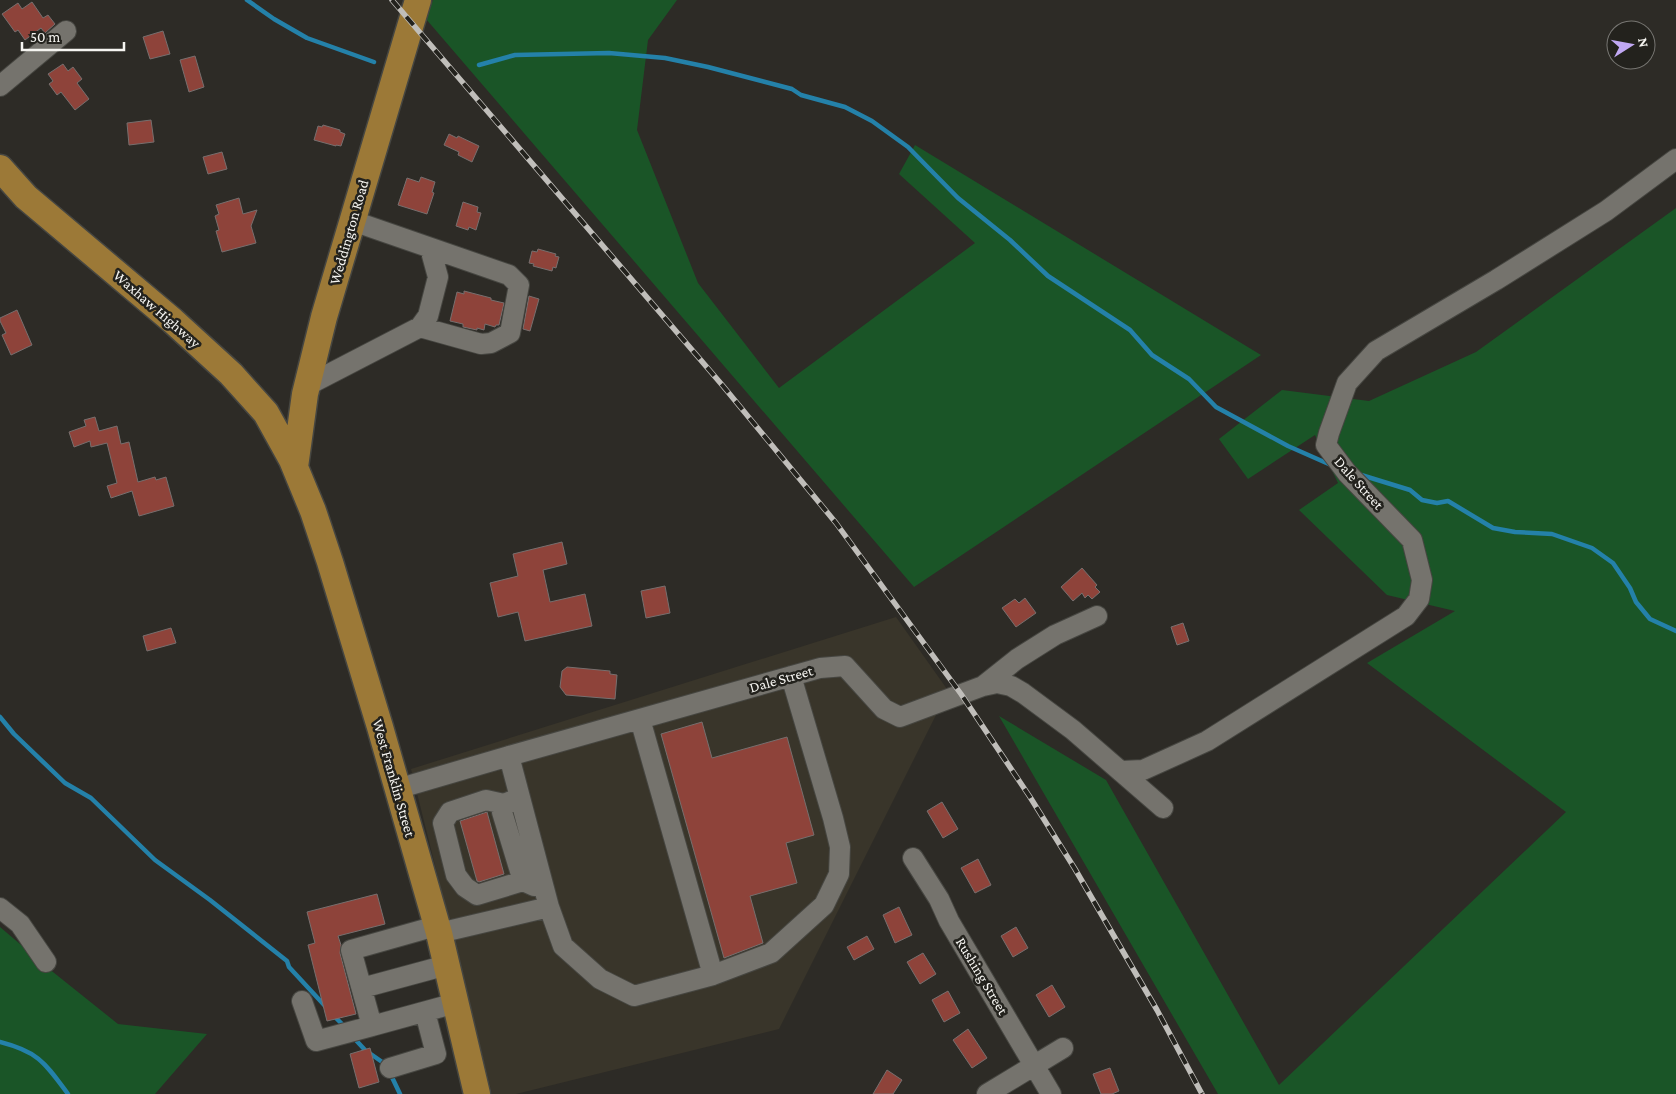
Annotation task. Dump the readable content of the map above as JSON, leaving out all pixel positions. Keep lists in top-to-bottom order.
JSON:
{
  "streets": {
    "main road": ["Weddington Road", "Waxhaw Highway", "West Franklin Street"],
    "street": ["Dale Street", "Rushing Street"]
  },
  "crossings": [
    ["Weddington Road", "Waxhaw Highway"],
    ["Weddington Road", "West Franklin Street"],
    ["Waxhaw Highway", "West Franklin Street"],
    ["Dale Street", "West Franklin Street"]
  ],
  "scale_bar": "50 m",
  "north": "right"
}
